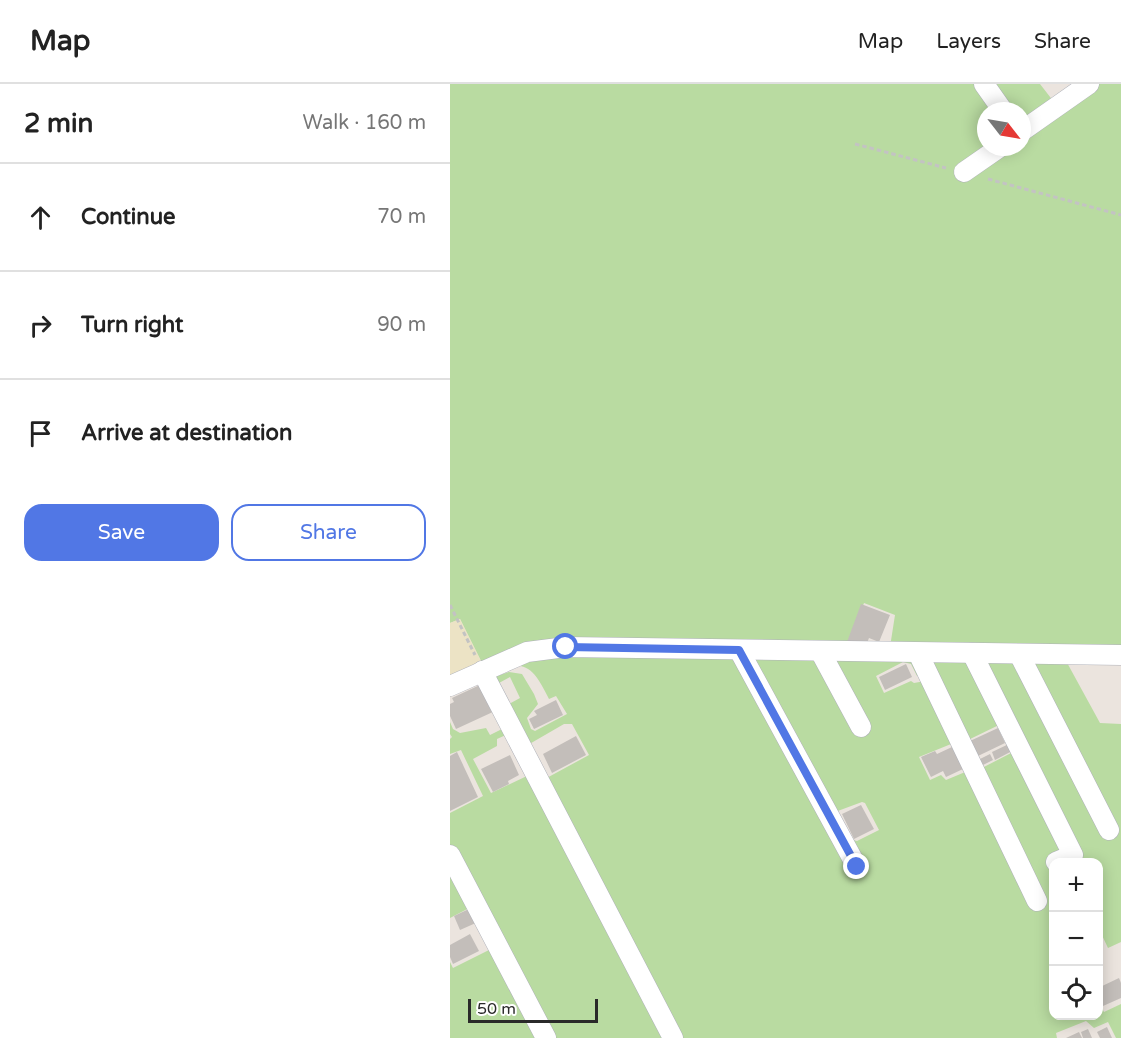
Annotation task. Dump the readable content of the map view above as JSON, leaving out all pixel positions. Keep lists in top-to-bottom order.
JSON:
{
  "scale_bar": "50 m",
  "north": "bottom right",
  "page": {
    "header": "Map",
    "nav": ["Map", "Layers", "Share"],
    "heading": ["2 min", "Walk · 160 m"],
    "list": [
      ["Continue", "70 m"],
      ["Turn right", "90 m"],
      "Arrive at destination"
    ],
    "buttons": ["Save", "Share"],
    "map_buttons": ["+", "−"],
    "scale": "50 m"
  }
}
